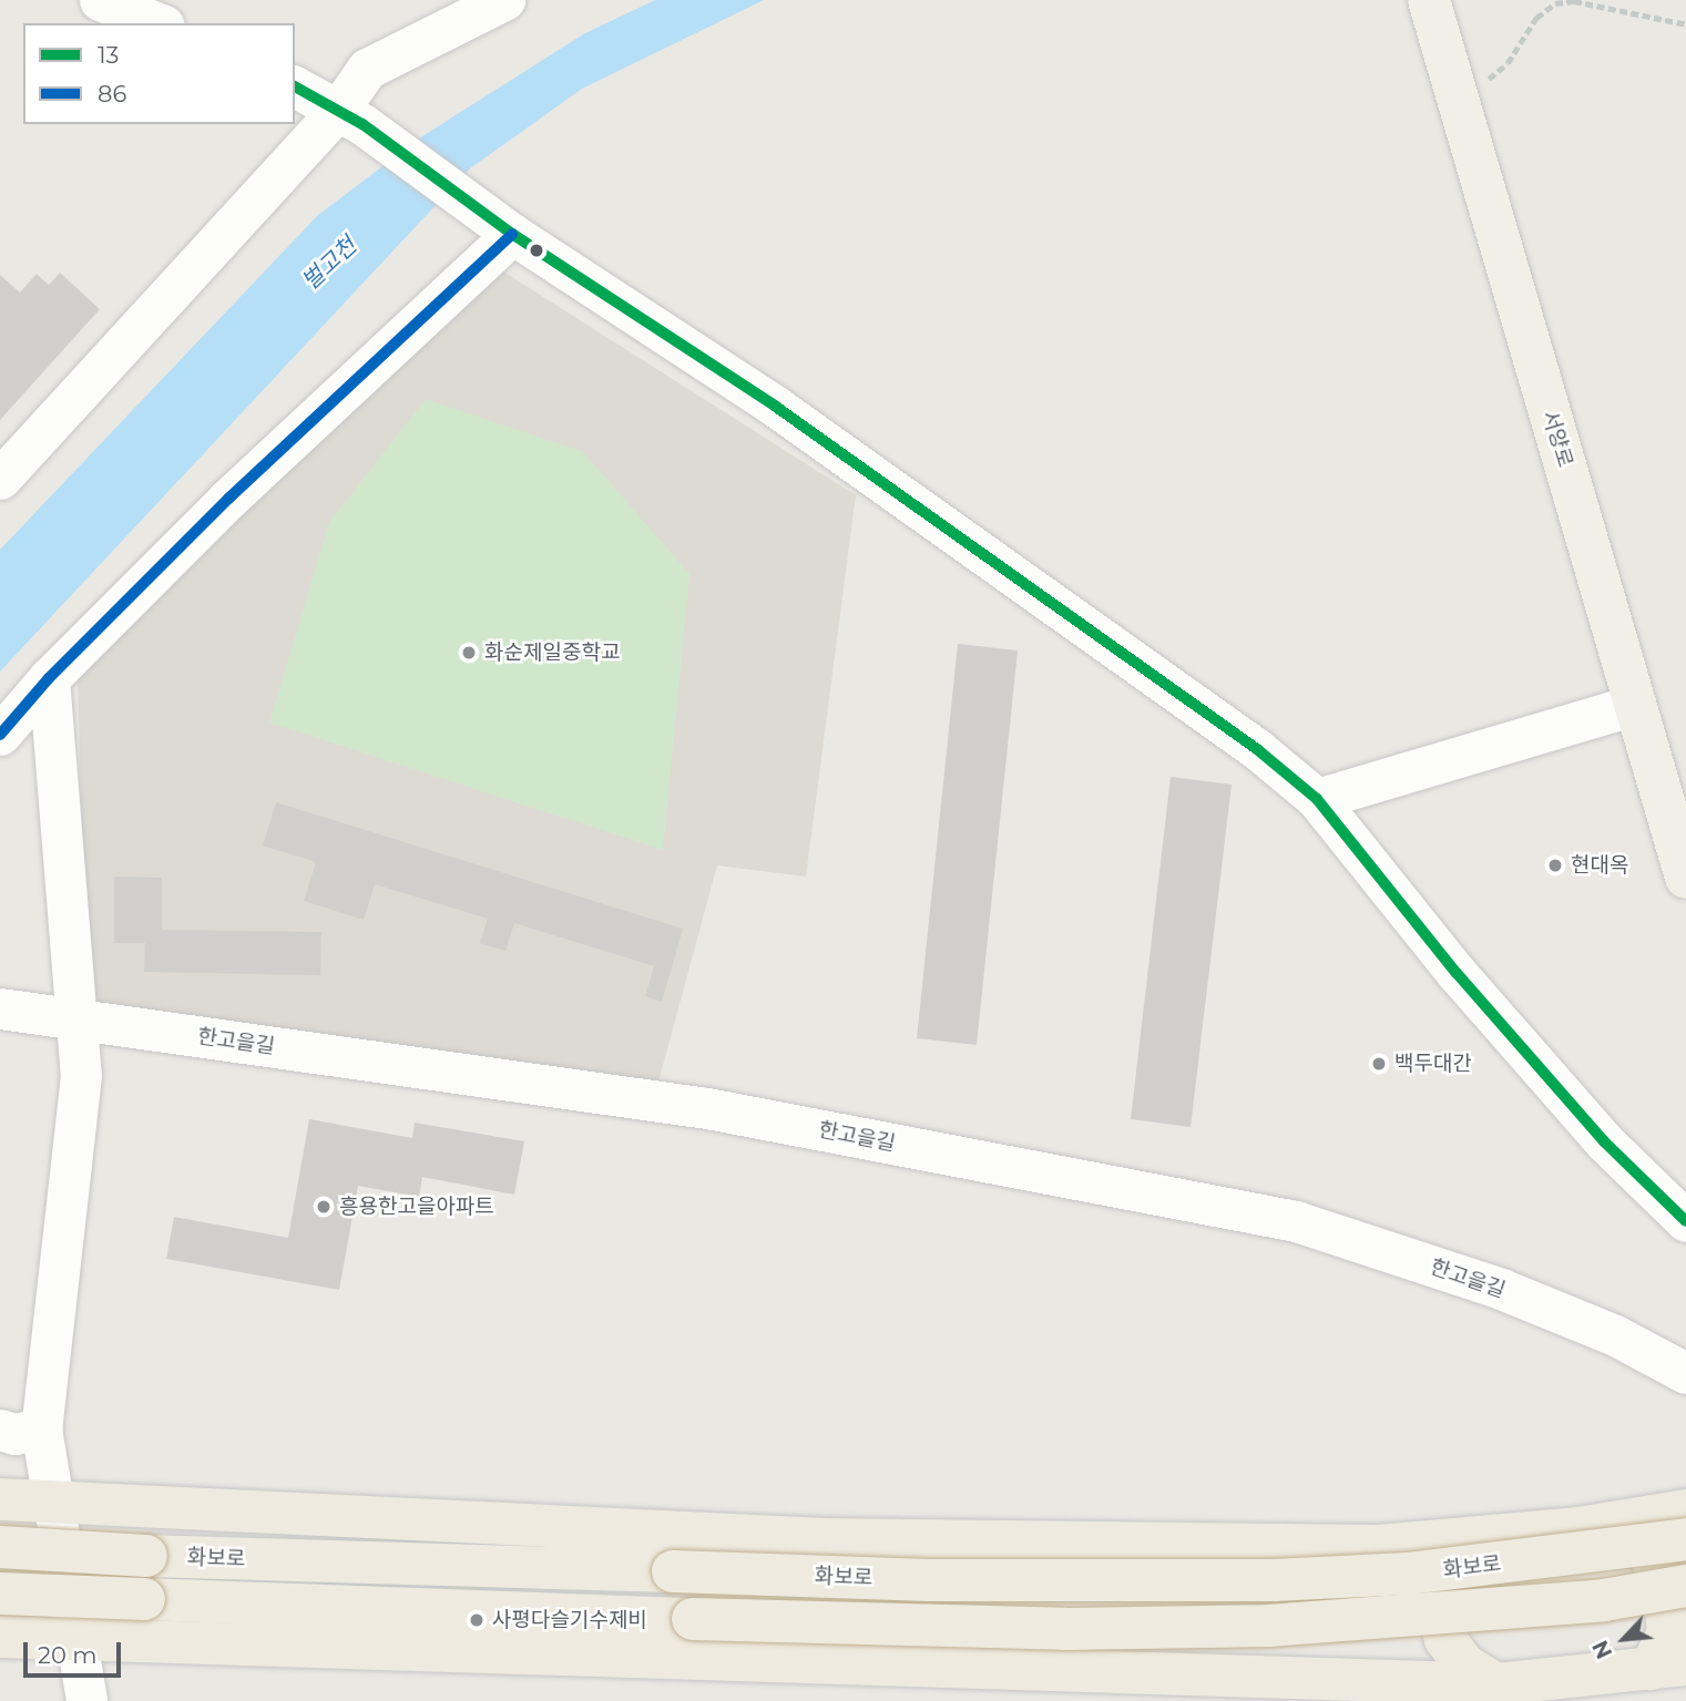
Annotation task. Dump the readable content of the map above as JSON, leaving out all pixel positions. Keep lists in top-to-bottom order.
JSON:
{
  "streets": {
    "highway": ["화보로"],
    "main road": ["서양로"],
    "street": ["한고을길"]
  },
  "water": ["벌고천"],
  "places": [
    "화순제일중학교",
    "현대옥",
    "백두대간",
    "흥용한고을아파트",
    "사평다슬기수제비"
  ],
  "lines": ["transit line 13", "transit line 86"],
  "legend": ["13", "86"],
  "scale_bar": "20 m",
  "north": "bottom left"
}
